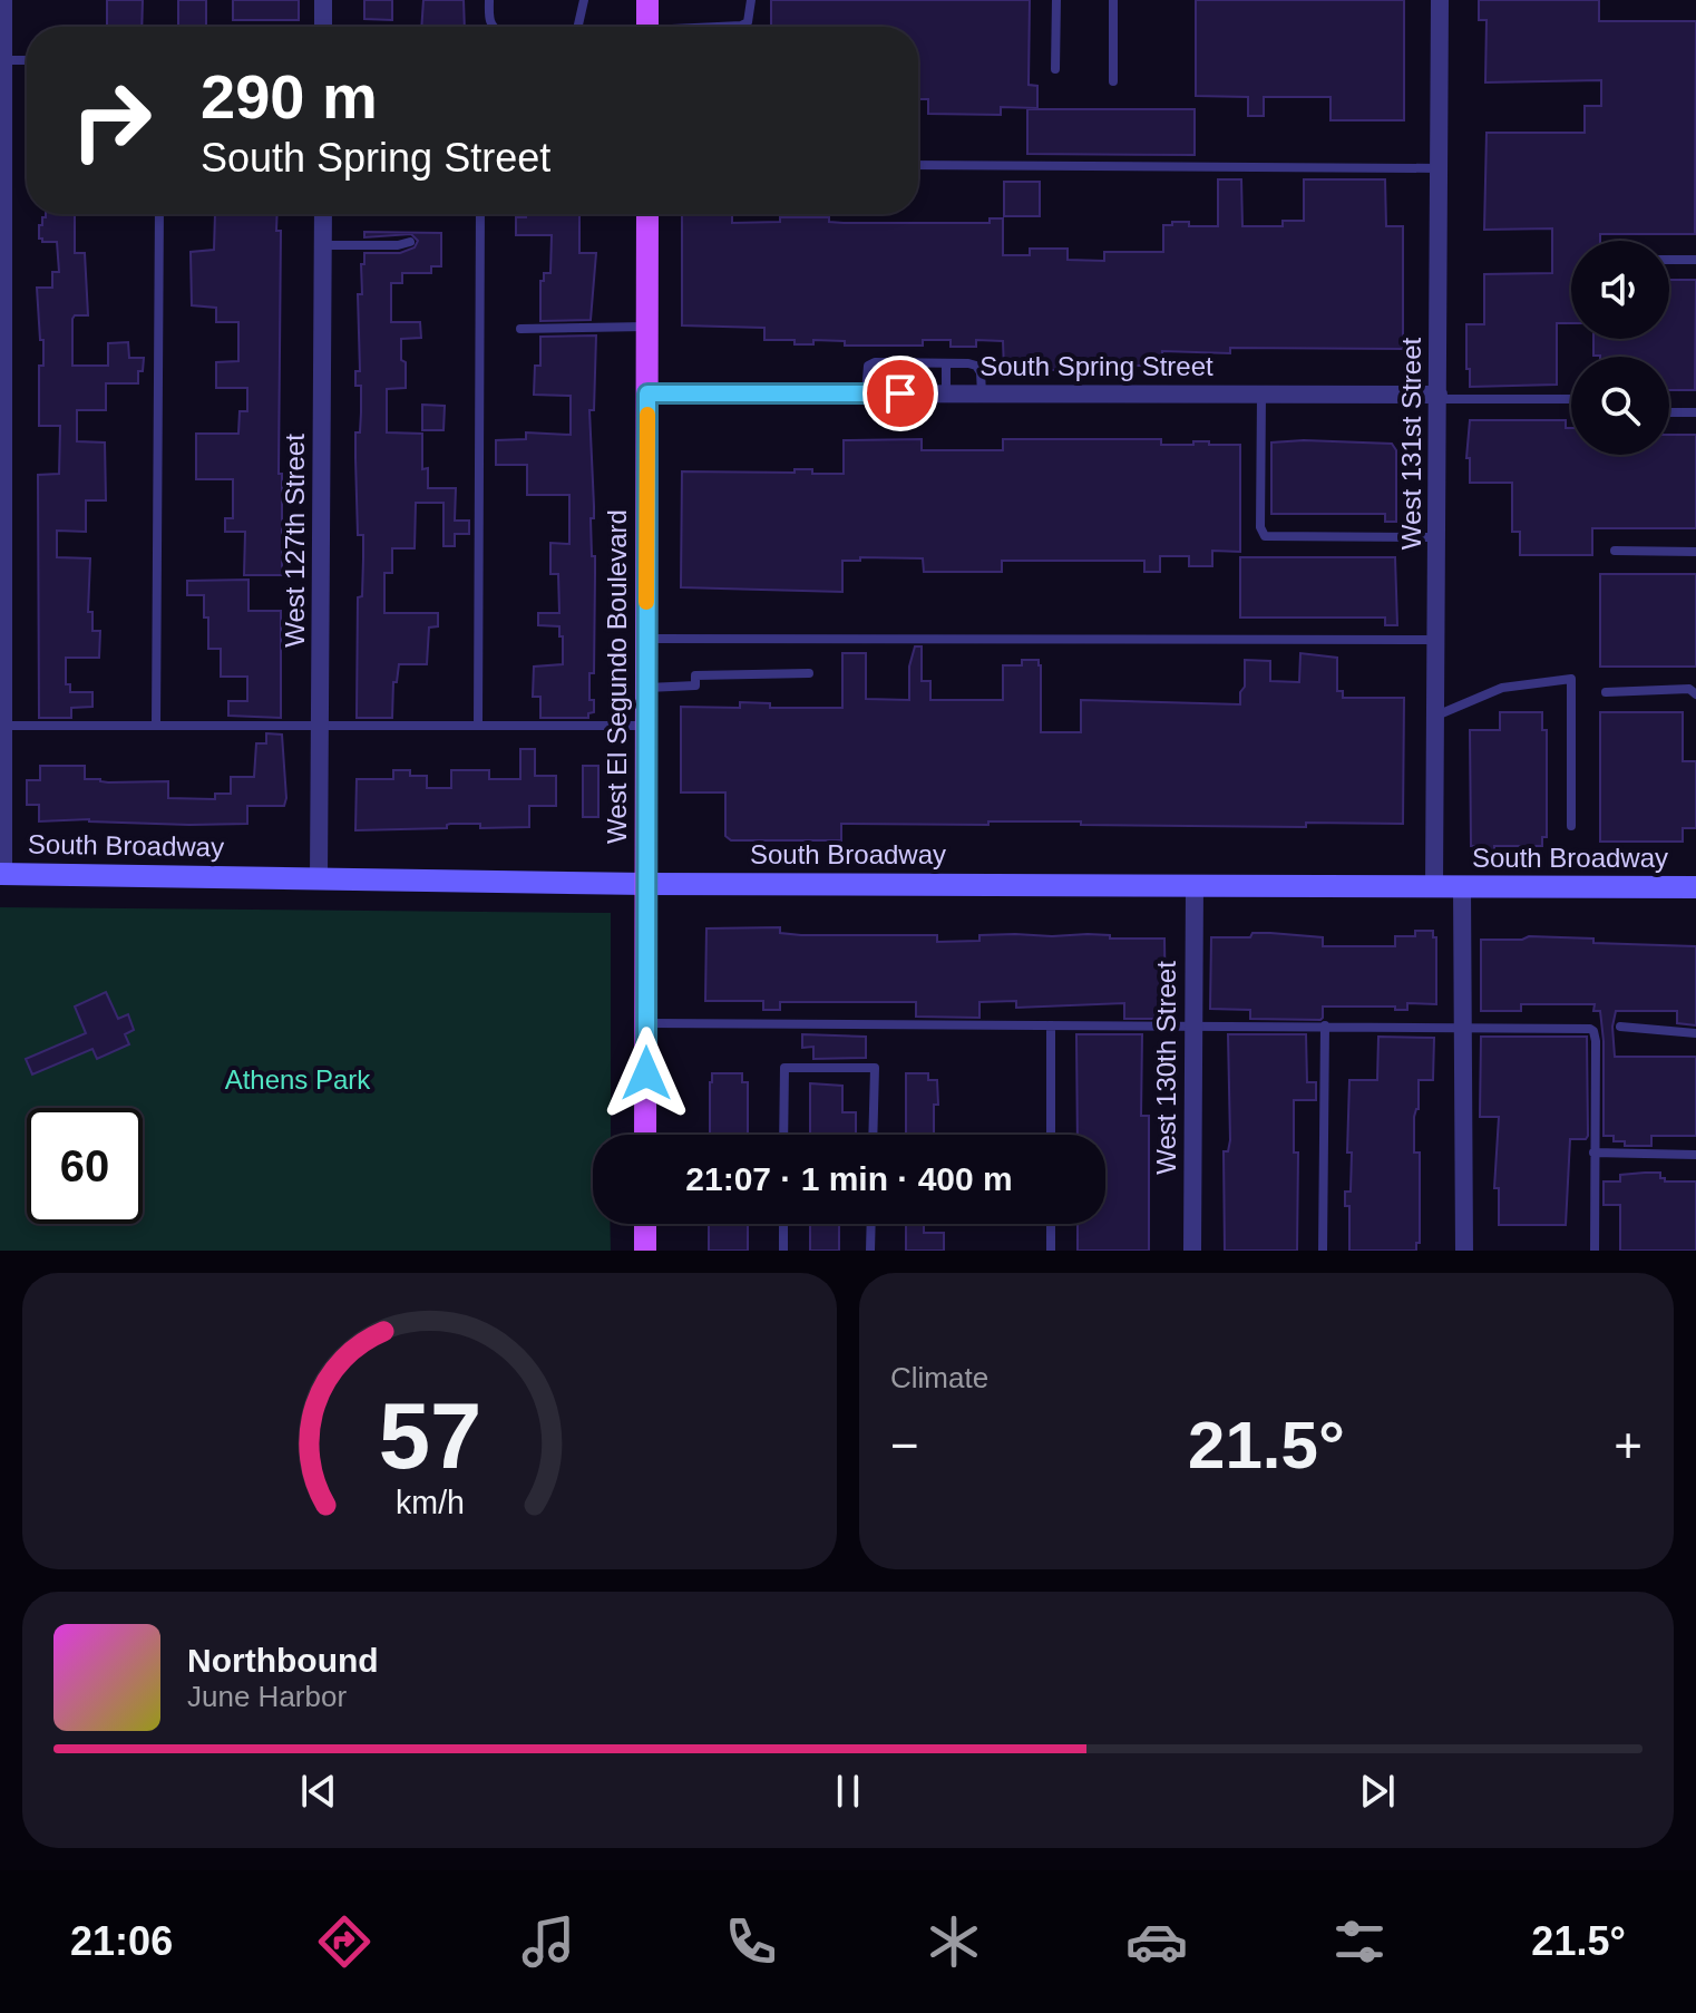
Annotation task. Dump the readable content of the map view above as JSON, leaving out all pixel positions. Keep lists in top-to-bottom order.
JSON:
{
  "streets": {
    "main road": ["West El Segundo Boulevard", "South Broadway"],
    "street": [
      "South Spring Street",
      "West 131st Street",
      "West 127th Street",
      "West 130th Street"
    ]
  },
  "crossings": [
    ["South Spring Street", "West 131st Street"],
    ["South Spring Street", "West El Segundo Boulevard"],
    ["West 131st Street", "South Broadway"],
    ["West 127th Street", "South Broadway"],
    ["West El Segundo Boulevard", "South Broadway"],
    ["South Broadway", "West 130th Street"]
  ],
  "parks": ["Athens Park"],
  "page": {
    "turn": ["290 m", "South Spring Street"],
    "limit": "60",
    "trip": "21:07 · 1 min · 400 m",
    "tile": "Climate",
    "heat": ["−", "21.5°", "+"],
    "song": ["Northbound", "June Harbor"],
    "tabs": ["21:06", "21.5°"],
    "gauge": ["57", "km/h"]
  }
}
